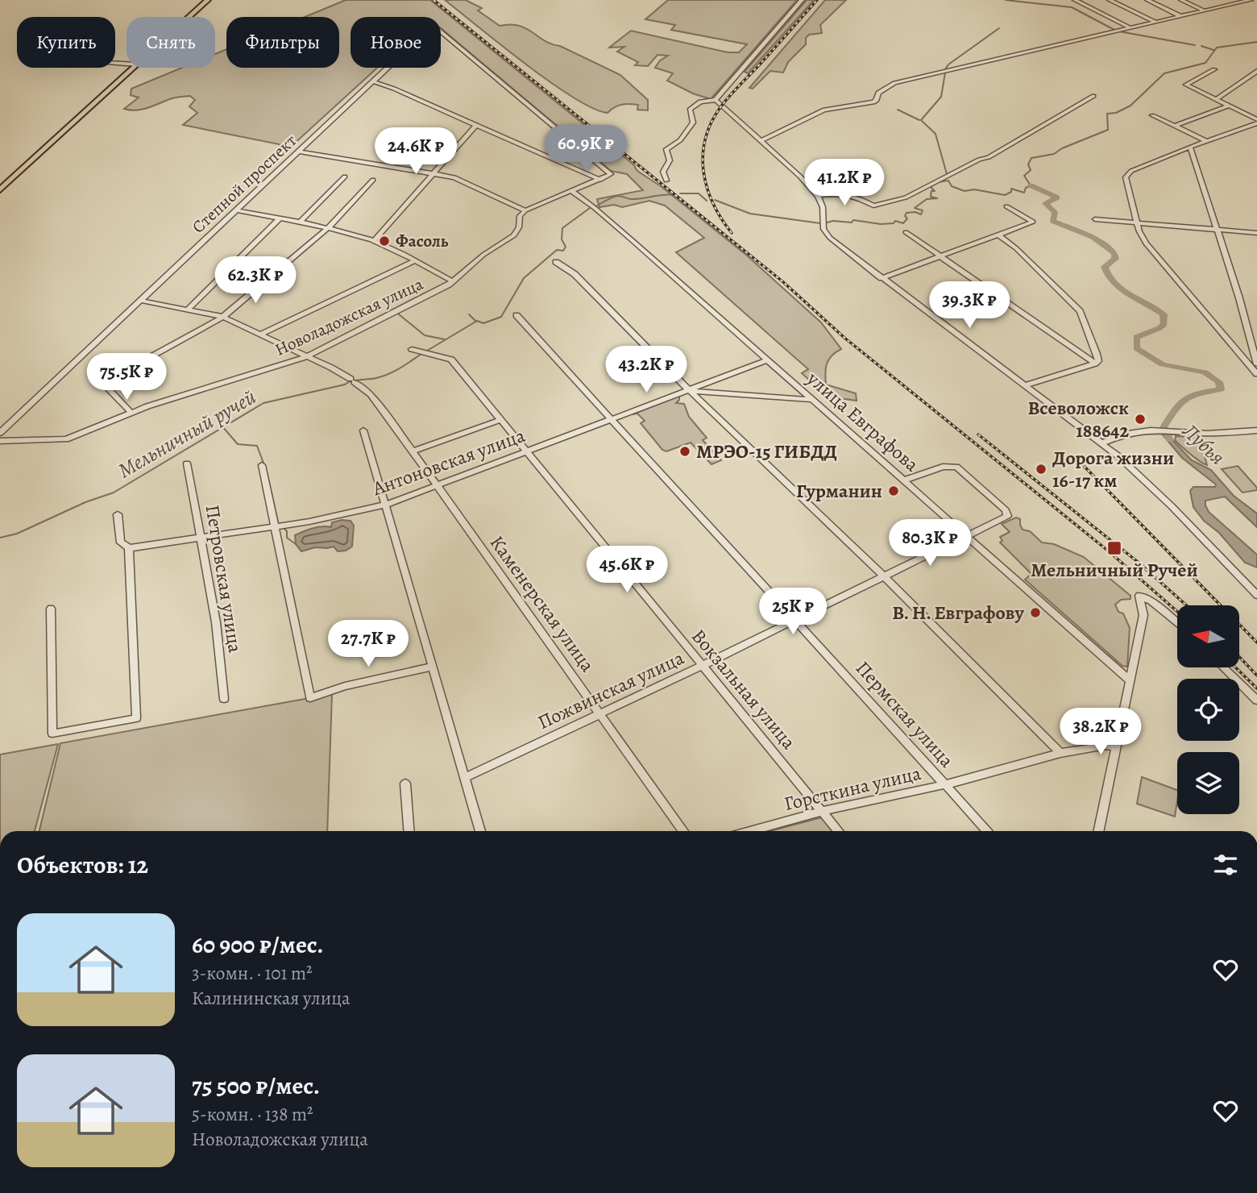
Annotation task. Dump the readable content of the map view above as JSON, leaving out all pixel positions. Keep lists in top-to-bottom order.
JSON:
{
  "streets": {
    "street": [
      "Степной проспект",
      "Новоладожская улица",
      "улица Евграфова",
      "Антоновская улица",
      "Петровская улица",
      "Каменерская улица",
      "Вокзальная улица",
      "Пожвинская улица",
      "Пермская улица",
      "Горсткина улица"
    ]
  },
  "crossings": [
    ["Степной проспект", "Каменерская улица"],
    ["Новоладожская улица", "Каменерская улица"],
    ["улица Евграфова", "Антоновская улица"],
    ["улица Евграфова", "Пожвинская улица"],
    ["Антоновская улица", "Петровская улица"],
    ["Антоновская улица", "Каменерская улица"],
    ["Антоновская улица", "Вокзальная улица"],
    ["Антоновская улица", "Пермская улица"],
    ["Каменерская улица", "Пожвинская улица"],
    ["Вокзальная улица", "Пожвинская улица"],
    ["Вокзальная улица", "Горсткина улица"],
    ["Пожвинская улица", "Пермская улица"],
    ["Пермская улица", "Горсткина улица"]
  ],
  "water": ["Мельничный ручей", "Лубья"],
  "places": {
    "other": [
      "Фасоль",
      "Всеволожск 188642",
      "МРЭО-15 ГИБДД",
      "Дорога жизни 16-17 км",
      "Гурманин",
      "В. Н. Евграфову"
    ],
    "transit": ["Мельничный Ручей"]
  },
  "north": "left",
  "page": {
    "chip": [
      "Купить",
      "Снять",
      "Фильтры",
      "Новое"
    ],
    "price": [
      "60.9K ₽",
      "24.6K ₽",
      "41.2K ₽",
      "62.3K ₽",
      "39.3K ₽",
      "43.2K ₽",
      "75.5K ₽",
      "80.3K ₽",
      "45.6K ₽",
      "25K ₽",
      "27.7K ₽",
      "38.2K ₽"
    ],
    "heading": "Объектов: 12",
    "list": [
      {
        "name": "60 900 ₽/мес.",
        "note": "3-комн. · 101 m² · Калининская улица"
      },
      {
        "name": "75 500 ₽/мес.",
        "note": "5-комн. · 138 m² · Новоладожская улица"
      }
    ]
  }
}
